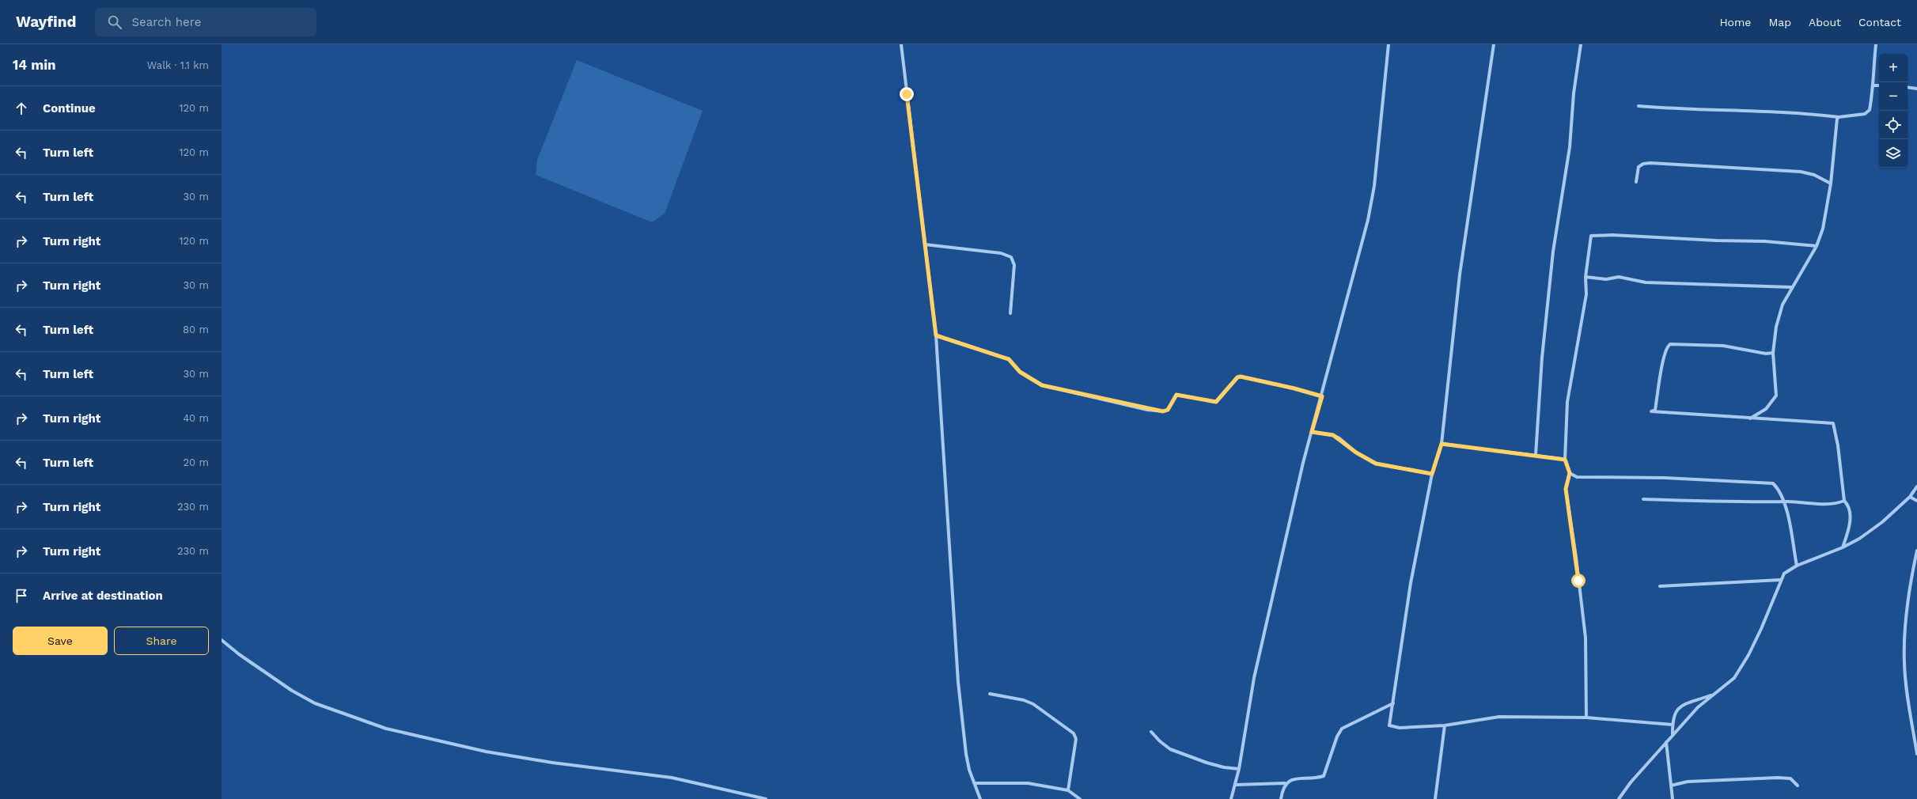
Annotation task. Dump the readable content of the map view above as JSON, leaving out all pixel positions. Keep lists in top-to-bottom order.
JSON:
{
  "page": {
    "header": "Wayfind",
    "search": "Search here",
    "nav": [
      "Home",
      "Map",
      "About",
      "Contact"
    ],
    "heading": ["14 min", "Walk · 1.1 km"],
    "map_buttons": ["+", "−"],
    "list": [
      ["Continue", "120 m"],
      ["Turn left", "120 m"],
      ["Turn left", "30 m"],
      ["Turn right", "120 m"],
      ["Turn right", "30 m"],
      ["Turn left", "80 m"],
      ["Turn left", "30 m"],
      ["Turn right", "40 m"],
      ["Turn left", "20 m"],
      ["Turn right", "230 m"],
      ["Turn right", "230 m"],
      "Arrive at destination"
    ],
    "buttons": ["Save", "Share"]
  }
}
